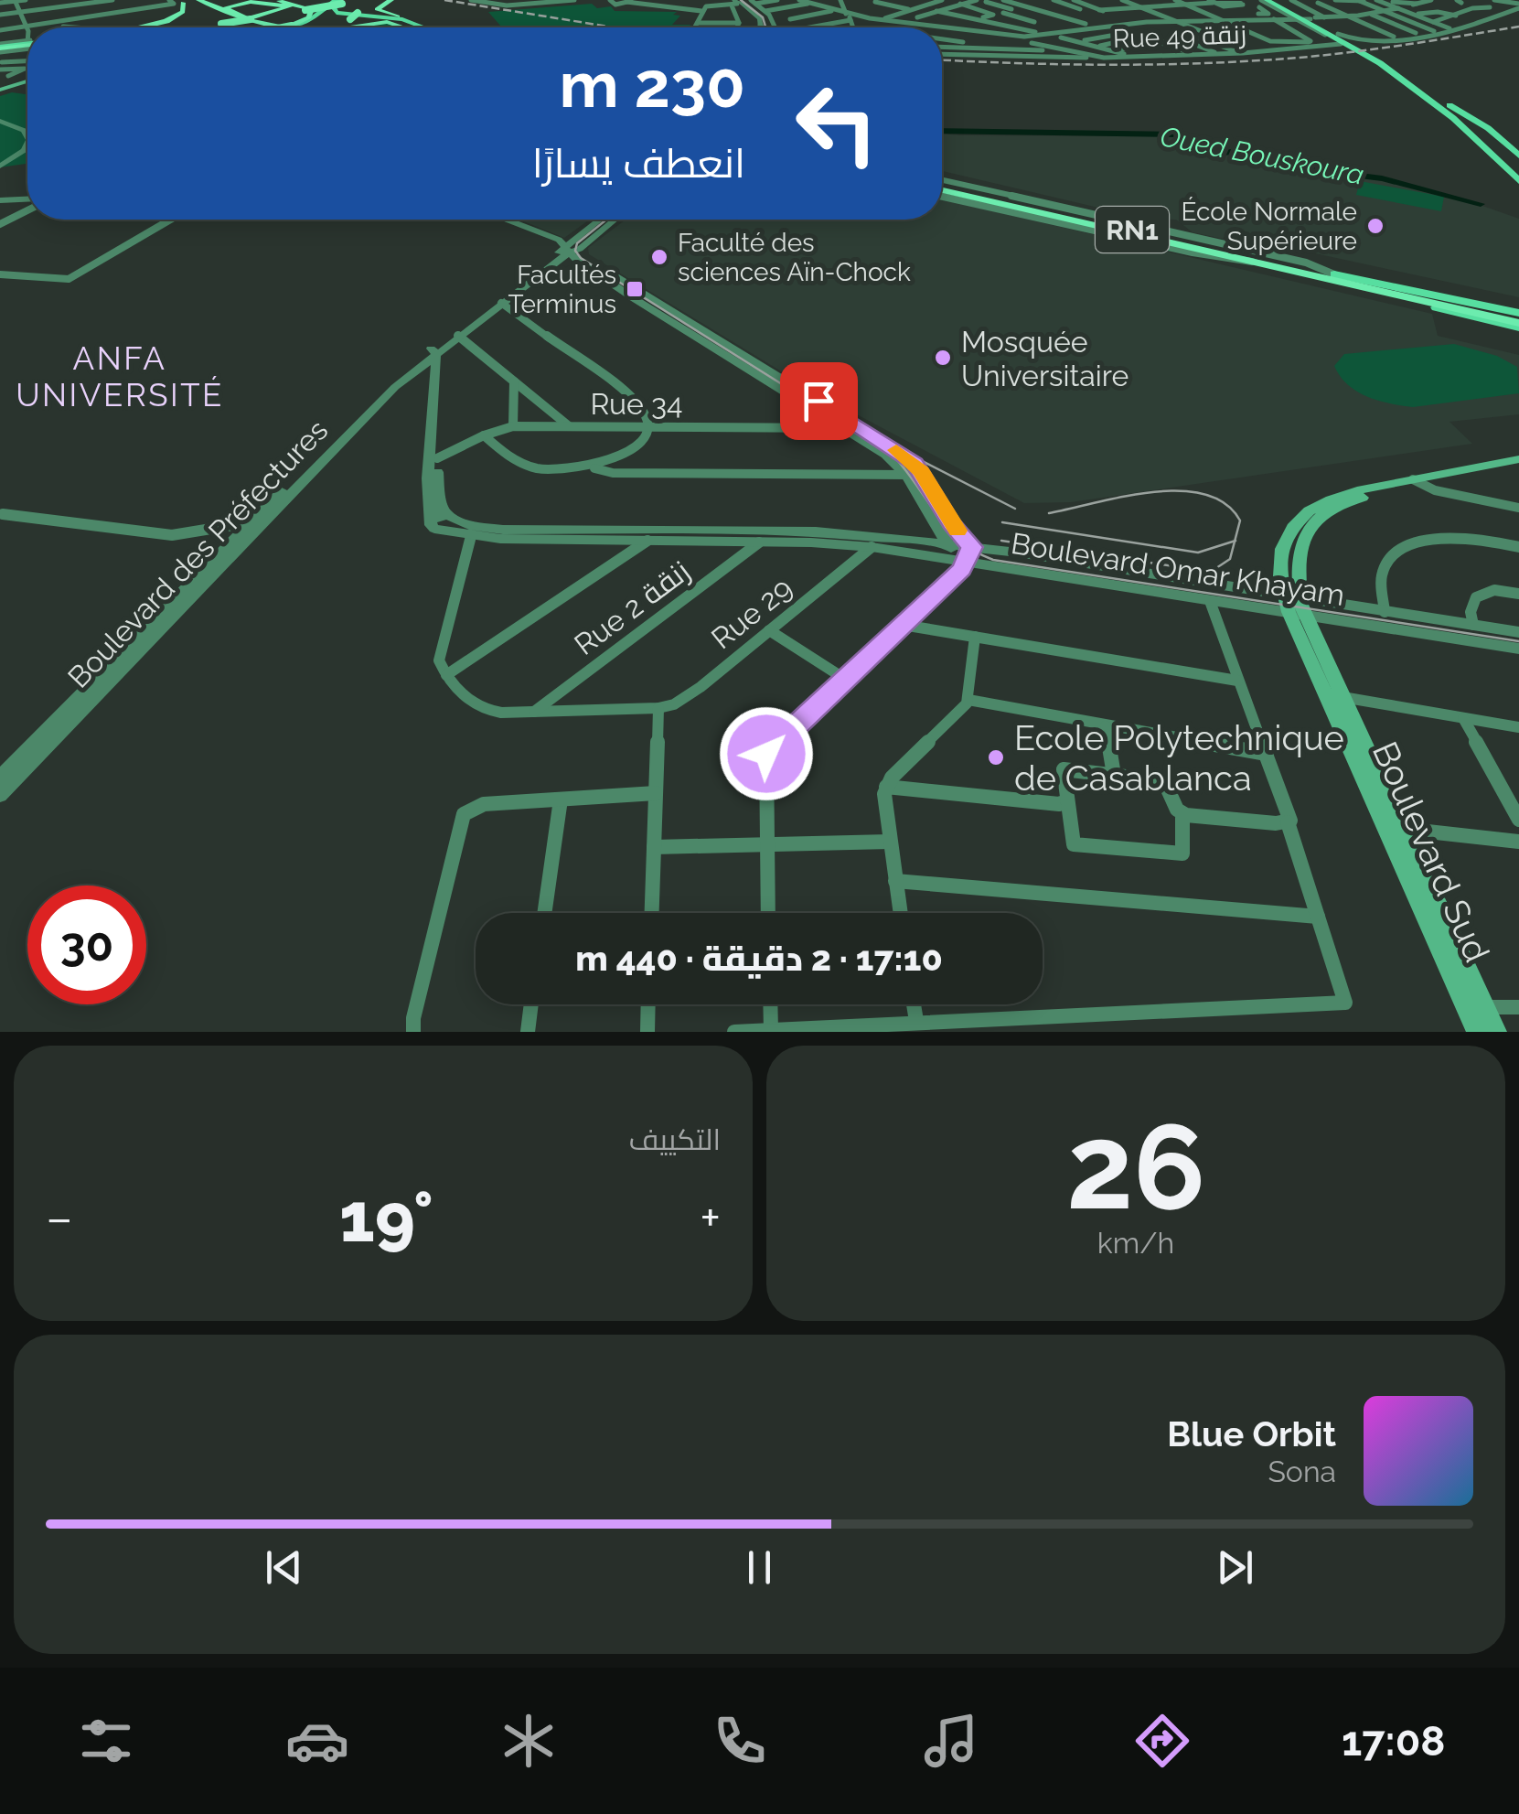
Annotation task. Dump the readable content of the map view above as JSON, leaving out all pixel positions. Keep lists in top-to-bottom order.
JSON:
{
  "streets": {
    "highway": ["RN1"],
    "main road": ["Boulevard Sud"],
    "street": [
      "Rue 49 زنقة",
      "Rue 34",
      "Boulevard des Préfectures",
      "Boulevard Omar Khayam",
      "Rue 2 زنقة",
      "Rue 29"
    ]
  },
  "crossings": [
    ["Boulevard Omar Khayam", "Rue 2 زنقة"],
    ["Boulevard Omar Khayam", "Rue 29"],
    ["Boulevard Omar Khayam", "Boulevard Sud"]
  ],
  "districts": ["ANFA UNIVERSITÉ"],
  "water": ["Oued Bouskoura"],
  "places": {
    "other": [
      "École Normale Supérieure",
      "Faculté des sciences Aïn-Chock",
      "Mosquée Universitaire",
      "Ecole Polytechnique de Casablanca"
    ],
    "transit": ["Facultés Terminus"]
  },
  "page": {
    "turn": ["230 m", "انعطف يسارًا"],
    "limit": "30",
    "trip": "17:10 · 2 دقيقة · 440 m",
    "tile": [
      ["26", "km/h"],
      "التكييف"
    ],
    "heat": ["−", "19°", "+"],
    "song": ["Blue Orbit", "Sona"],
    "tabs": "17:08"
  }
}
